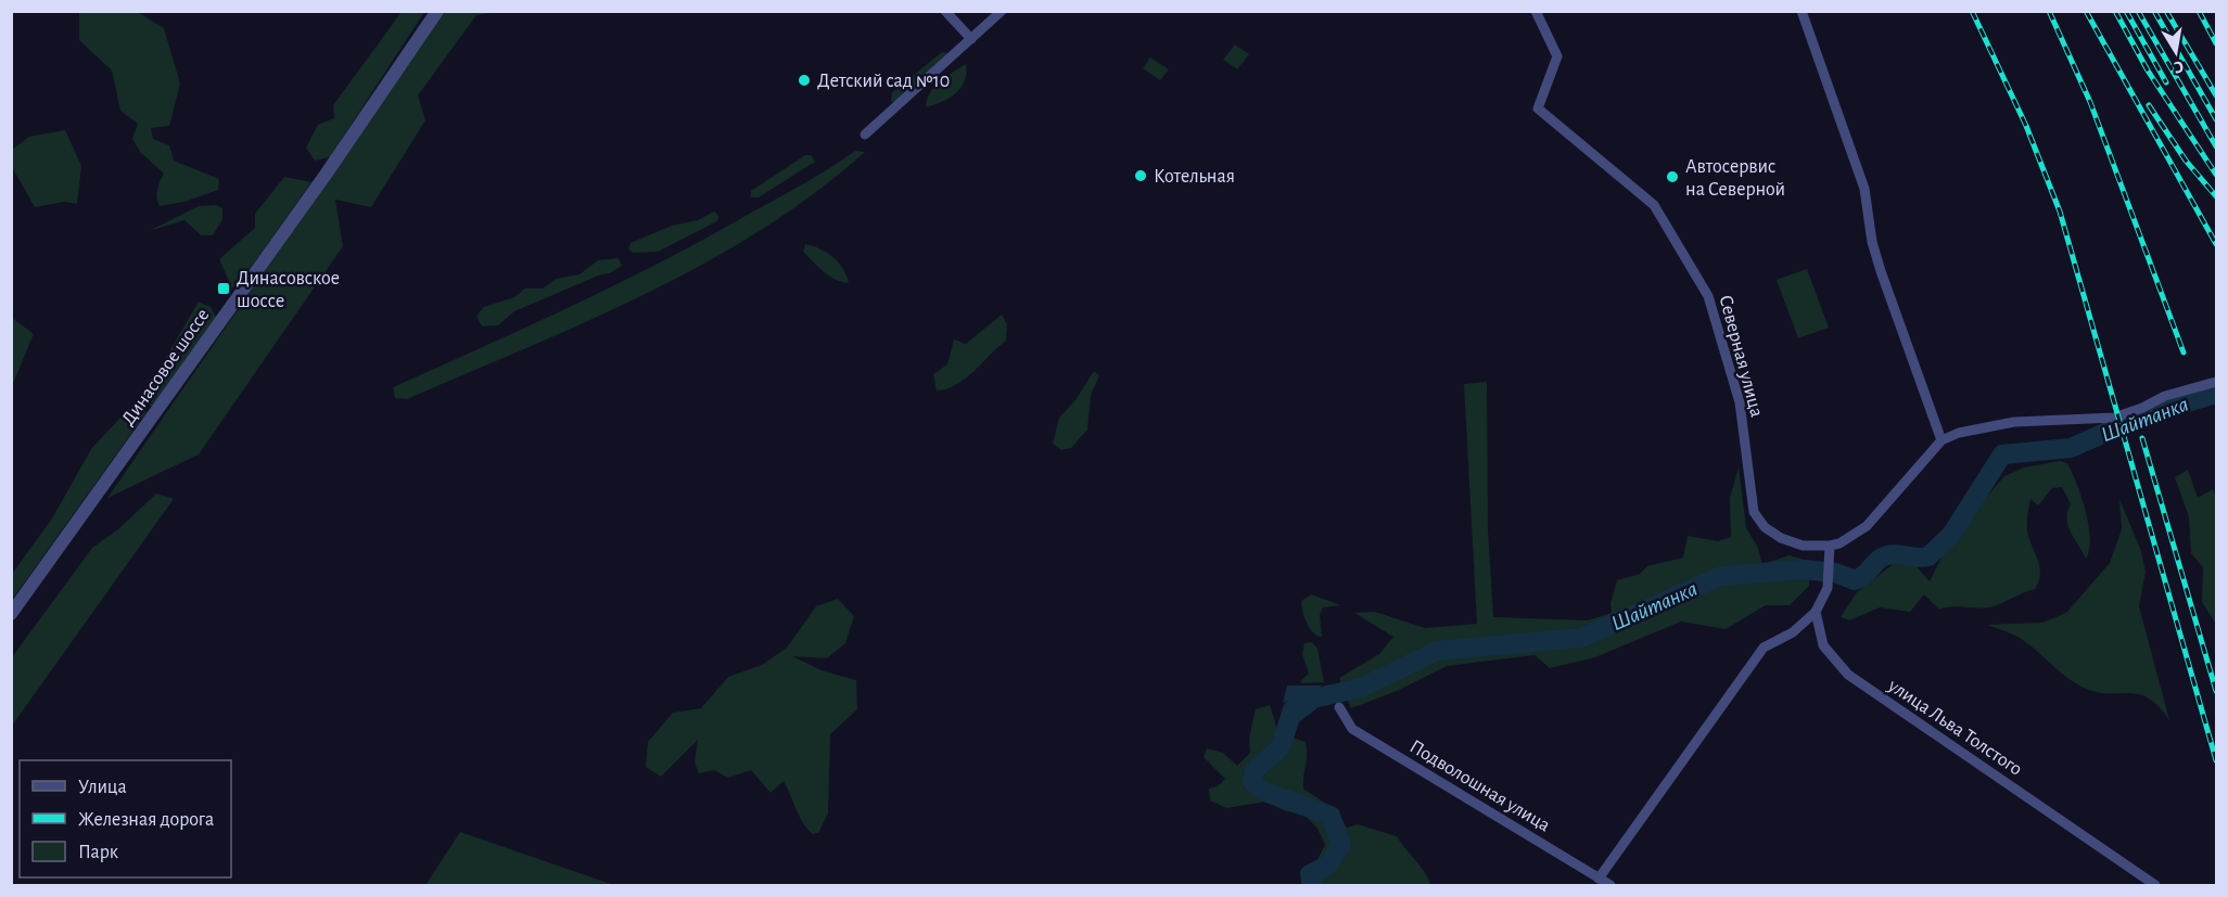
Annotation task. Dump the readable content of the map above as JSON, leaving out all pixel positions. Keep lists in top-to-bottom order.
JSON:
{
  "streets": {
    "street": [
      "Северная улица",
      "Динасовое шоссе",
      "улица Льва Толстого",
      "Подволошная улица"
    ]
  },
  "water": ["Шайтанка"],
  "places": {
    "other": ["Детский сад №10", "Котельная", "Автосервис на Северной"],
    "transit": ["Динасовское шоссе"]
  },
  "legend": ["Улица", "Железная дорога", "Парк"],
  "north": "bottom"
}
